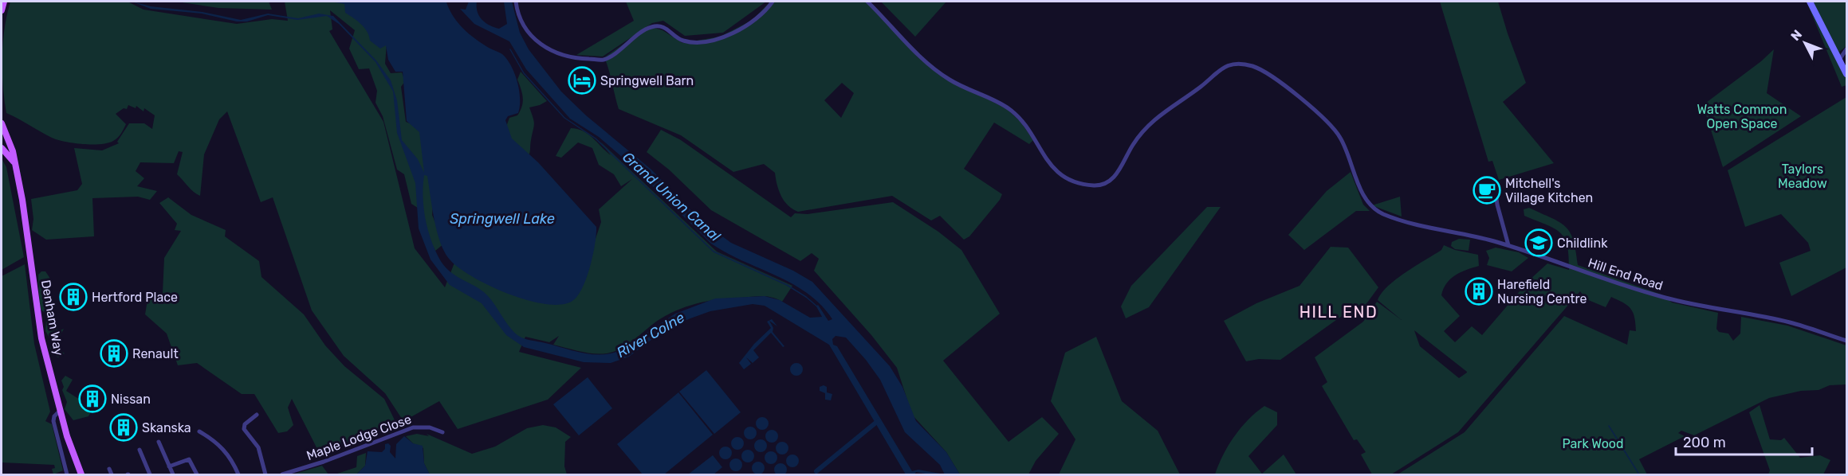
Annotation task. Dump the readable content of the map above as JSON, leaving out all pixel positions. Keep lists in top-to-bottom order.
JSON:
{
  "streets": {
    "main road": ["Denham Way"],
    "street": ["Hill End Road", "Maple Lodge Close"]
  },
  "districts": ["HILL END"],
  "water": ["Grand Union Canal", "Springwell Lake", "River Colne"],
  "parks": ["Watts Common Open Space", "Taylors Meadow", "Park Wood"],
  "places": {
    "hotel": ["Springwell Barn"],
    "cafe": ["Mitchell's Village Kitchen"],
    "school or university": ["Childlink"],
    "building": [
      "Harefield Nursing Centre",
      "Hertford Place",
      "Renault",
      "Nissan",
      "Skanska"
    ]
  },
  "scale_bar": "200 m",
  "north": "top left"
}
